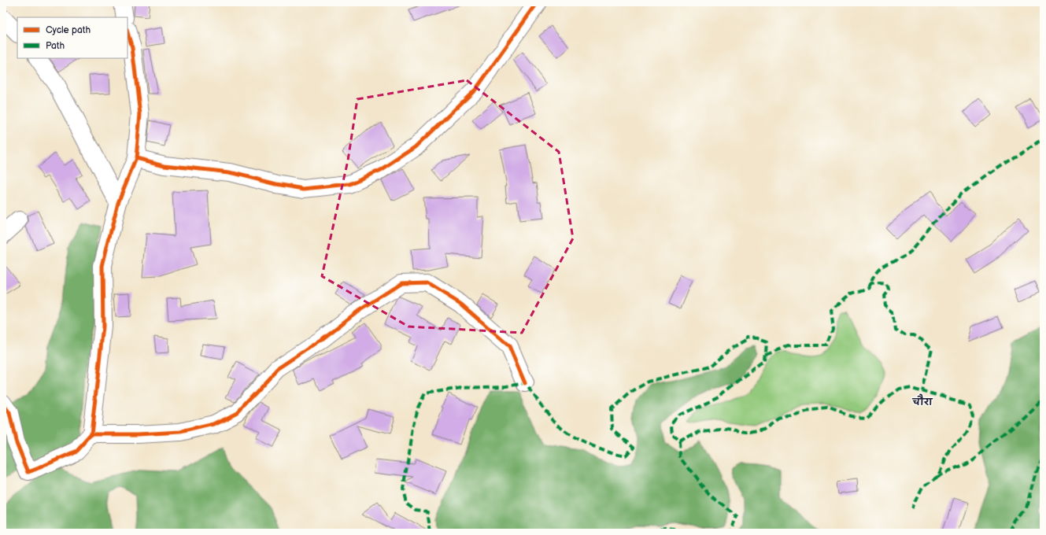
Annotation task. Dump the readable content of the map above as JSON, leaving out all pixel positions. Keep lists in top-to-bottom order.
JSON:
{
  "districts": ["चौरा"],
  "legend": ["Cycle path", "Path"]
}
